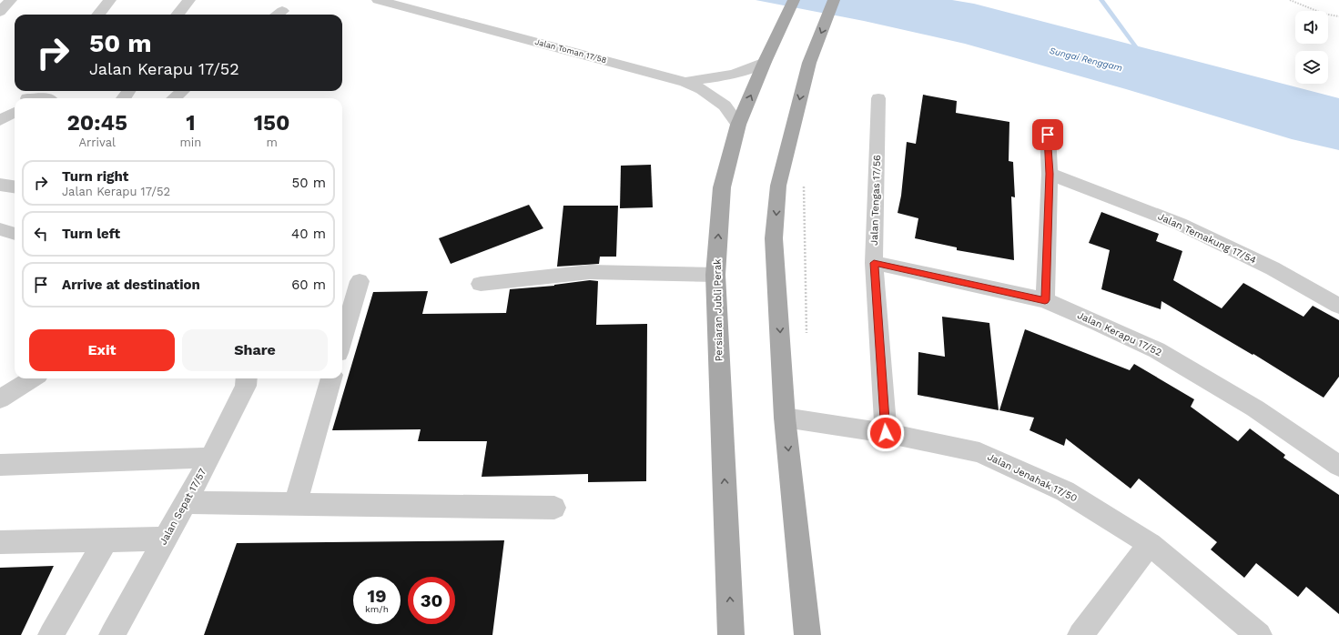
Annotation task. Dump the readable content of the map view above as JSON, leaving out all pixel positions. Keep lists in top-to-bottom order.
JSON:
{
  "streets": {
    "main road": ["Persiaran Jubli Perak"],
    "street": [
      "Jalan Toman 17/58",
      "Jalan Tengas 17/56",
      "Jalan Temakung 17/54",
      "Jalan Kerapu 17/52",
      "Jalan Jenahak 17/50",
      "Jalan Sepat 17/57"
    ]
  },
  "crossings": [
    ["Jalan Toman 17/58", "Persiaran Jubli Perak"],
    ["Jalan Tengas 17/56", "Jalan Kerapu 17/52"],
    ["Jalan Tengas 17/56", "Jalan Jenahak 17/50"]
  ],
  "water": ["Sungai Renggam"],
  "page": {
    "turn": ["50 m", "Jalan Kerapu 17/52"],
    "eta": [
      "20:45",
      "Arrival",
      "1",
      "min",
      "150",
      "m"
    ],
    "list": [
      {
        "name": "Turn right",
        "note": "Jalan Kerapu 17/52",
        "value": "50 m"
      },
      {
        "name": "Turn left",
        "value": "40 m"
      },
      {
        "name": "Arrive at destination",
        "value": "60 m"
      }
    ],
    "buttons": ["Exit", "Share"],
    "speed": "19 km/h",
    "limit": "30"
  }
}
